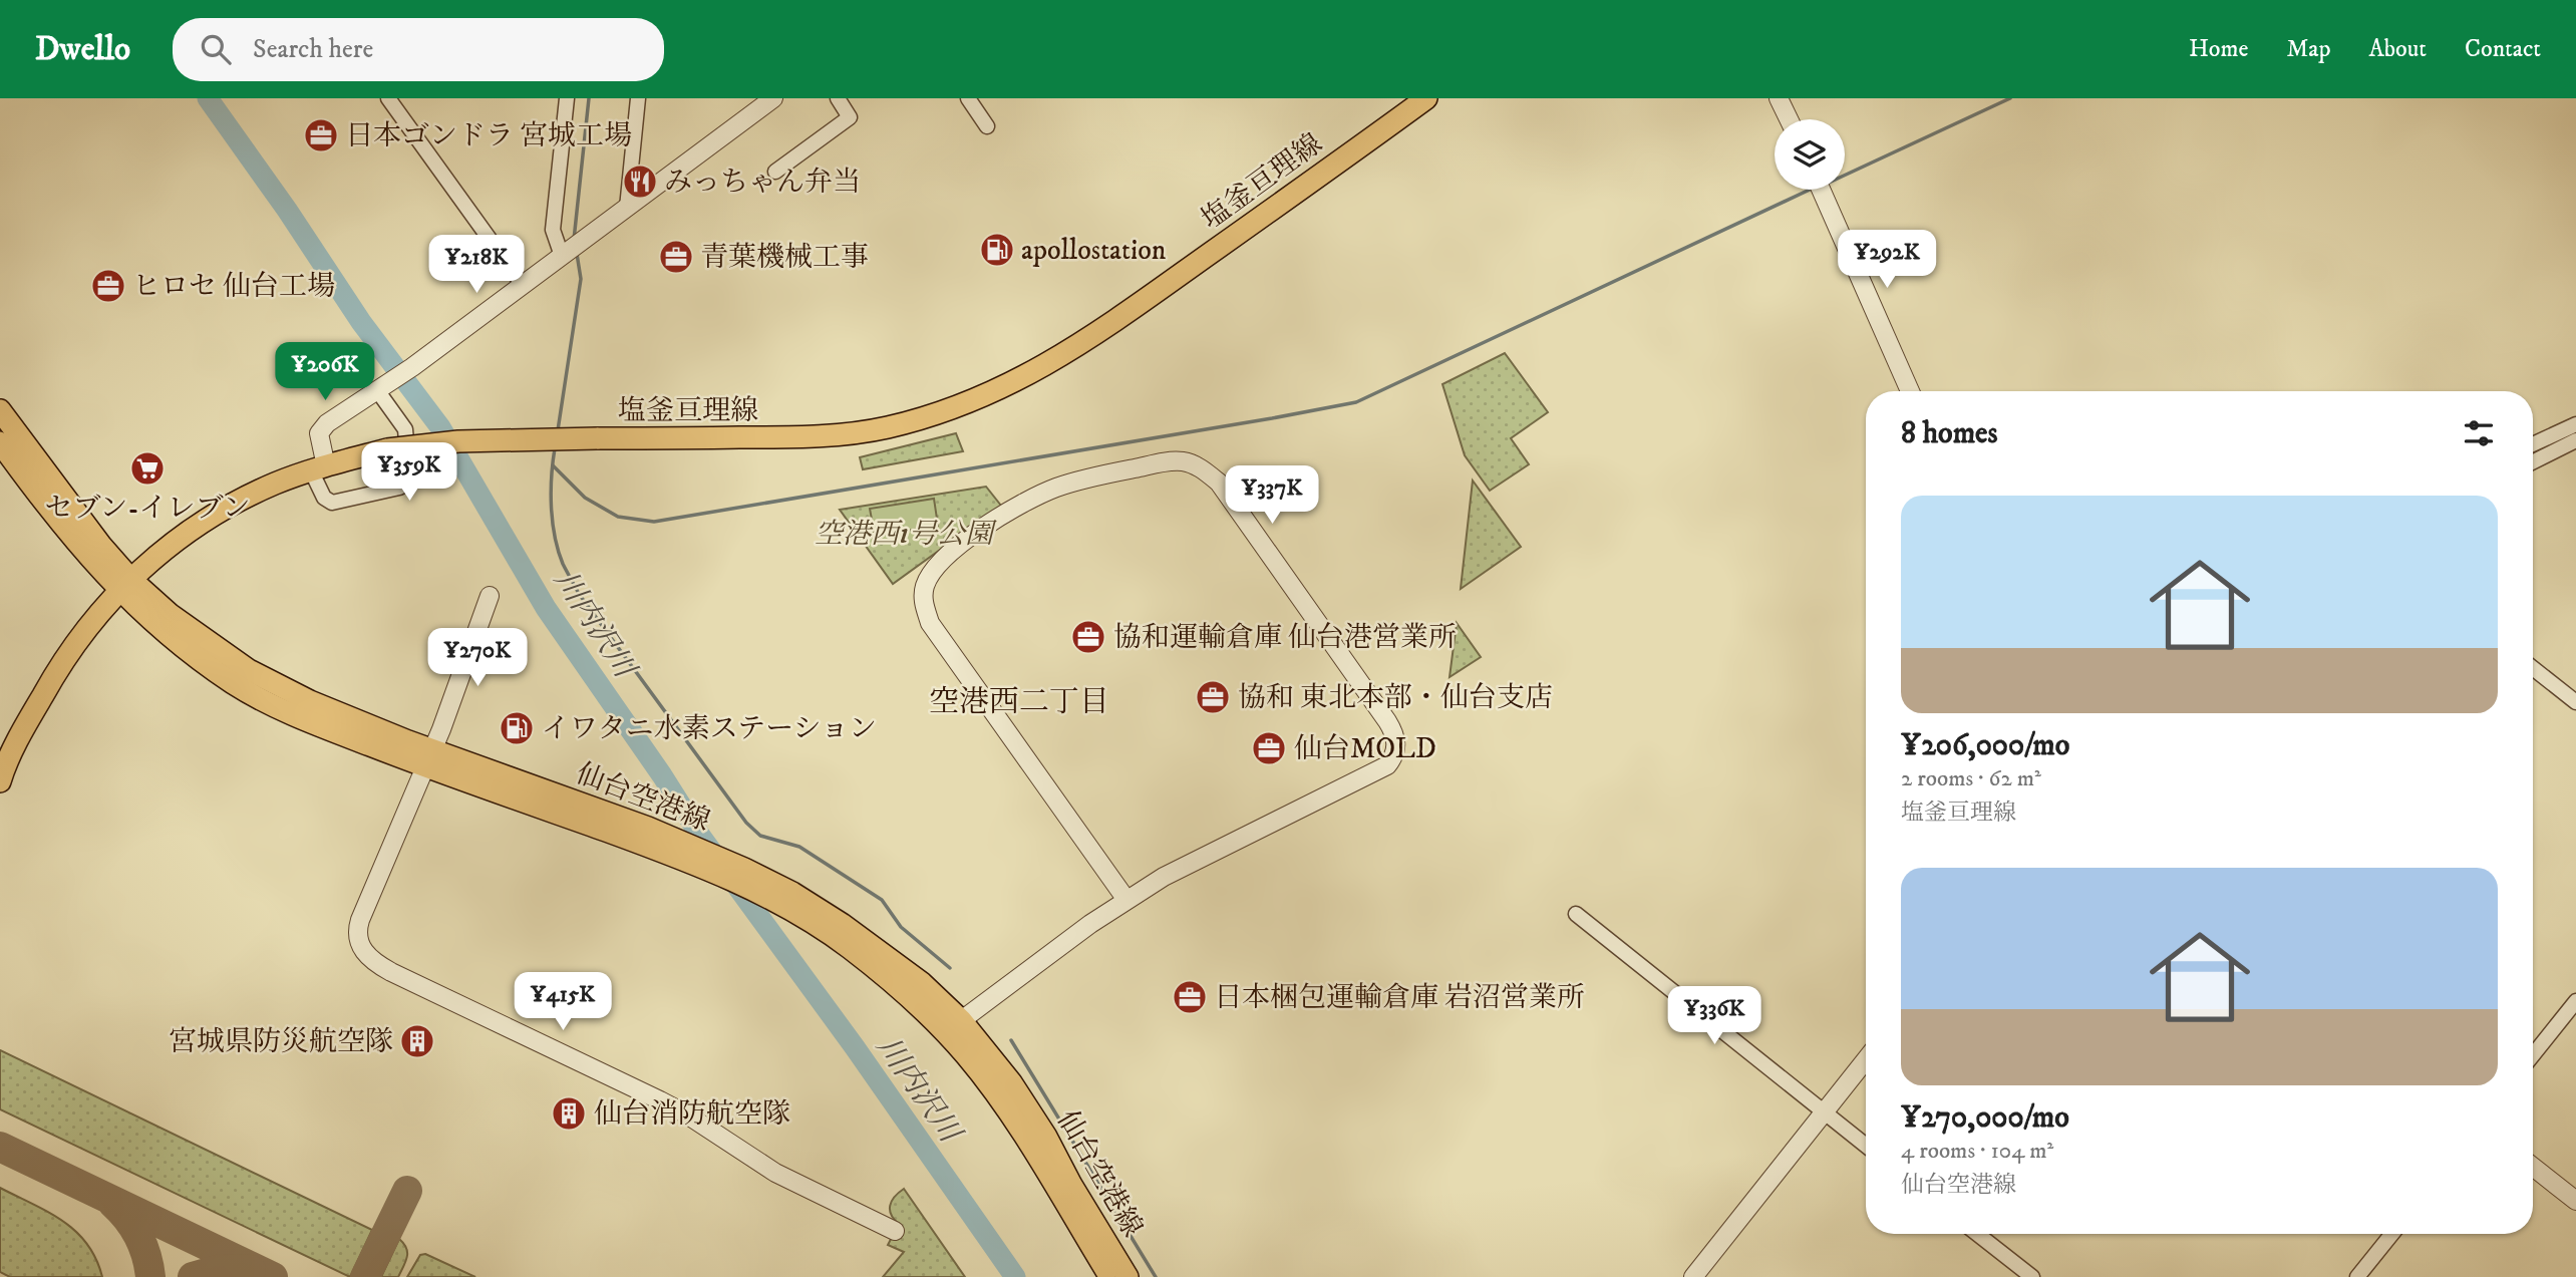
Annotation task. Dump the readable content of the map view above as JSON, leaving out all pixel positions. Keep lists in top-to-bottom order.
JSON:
{
  "streets": {
    "main road": ["塩釜亘理線", "仙台空港線"]
  },
  "crossings": [
    ["塩釜亘理線", "仙台空港線"]
  ],
  "districts": ["空港西二丁目"],
  "water": ["川内沢川"],
  "parks": ["空港西1号公園"],
  "places": {
    "office": [
      "日本ゴンドラ 宮城工場",
      "青葉機械工事",
      "ヒロセ 仙台工場",
      "協和運輸倉庫 仙台港営業所",
      "協和 東北本部・仙台支店",
      "仙台MOLD",
      "日本梱包運輸倉庫 岩沼営業所"
    ],
    "restaurant": ["みっちゃん弁当"],
    "fuel station": ["apollostation", "イワタニ水素ステーション"],
    "supermarket": ["セブン-イレブン"],
    "building": ["宮城県防災航空隊", "仙台消防航空隊"]
  },
  "page": {
    "header": "Dwello",
    "search": "Search here",
    "nav": [
      "Home",
      "Map",
      "About",
      "Contact"
    ],
    "price": [
      "¥292K",
      "¥218K",
      "¥206K",
      "¥359K",
      "¥337K",
      "¥270K",
      "¥415K",
      "¥336K"
    ],
    "heading": "8 homes",
    "list": [
      {
        "name": "¥206,000/mo",
        "note": "2 rooms · 62 m² · 塩釜亘理線"
      },
      {
        "name": "¥270,000/mo",
        "note": "4 rooms · 104 m² · 仙台空港線"
      }
    ]
  }
}
